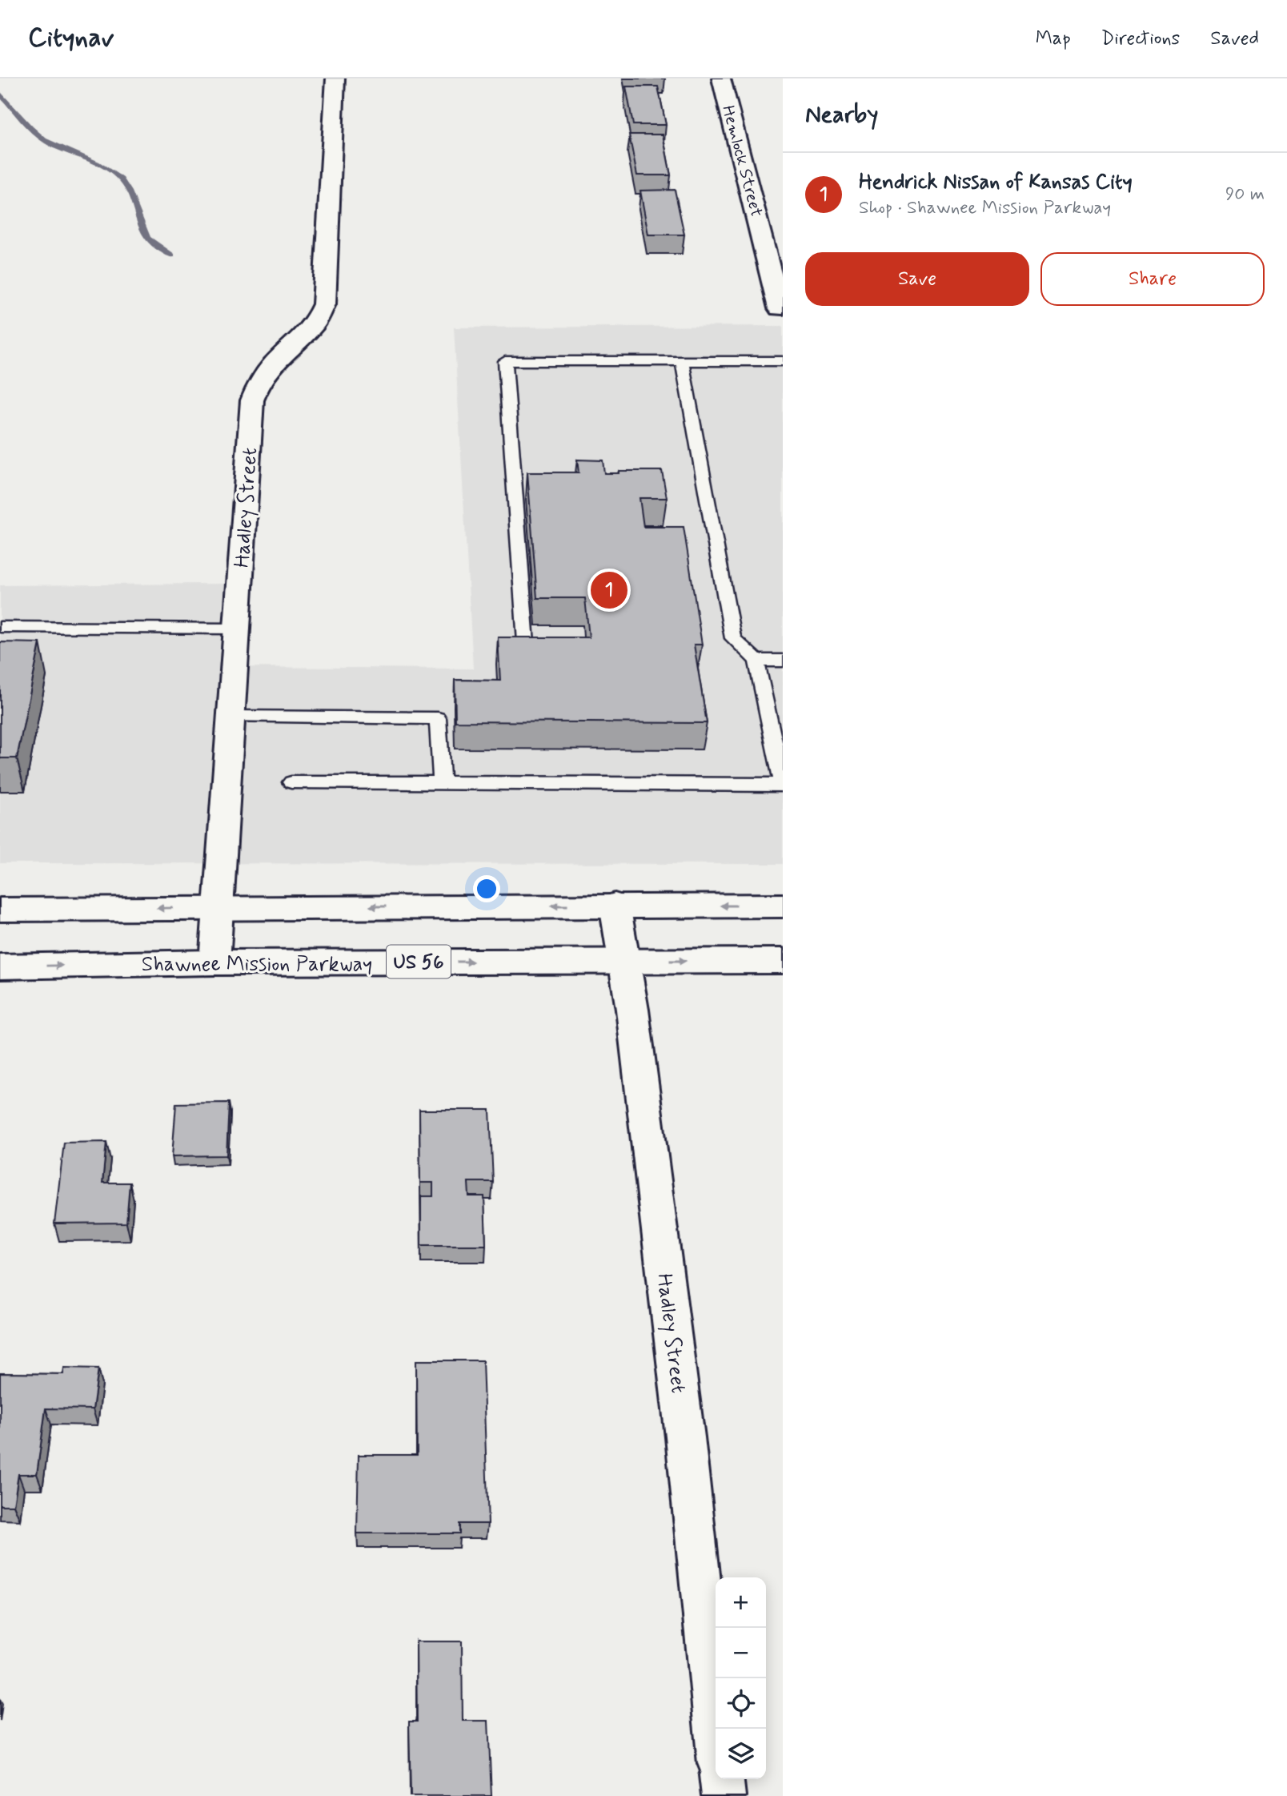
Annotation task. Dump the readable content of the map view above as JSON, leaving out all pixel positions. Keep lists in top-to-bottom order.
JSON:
{
  "streets": {
    "main road": [
      "Hemlock Street",
      "Hadley Street",
      "US 56",
      "Shawnee Mission Parkway"
    ]
  },
  "crossings": [
    ["Hadley Street", "Shawnee Mission Parkway"]
  ],
  "page": {
    "header": "Citynav",
    "nav": ["Map", "Directions", "Saved"],
    "heading": "Nearby",
    "list": [
      {
        "mark": "1",
        "name": "Hendrick Nissan of Kansas City",
        "note": "Shop · Shawnee Mission Parkway",
        "value": "90 m"
      }
    ],
    "buttons": ["Save", "Share"],
    "pins": "1",
    "map_buttons": ["+", "−"]
  }
}
